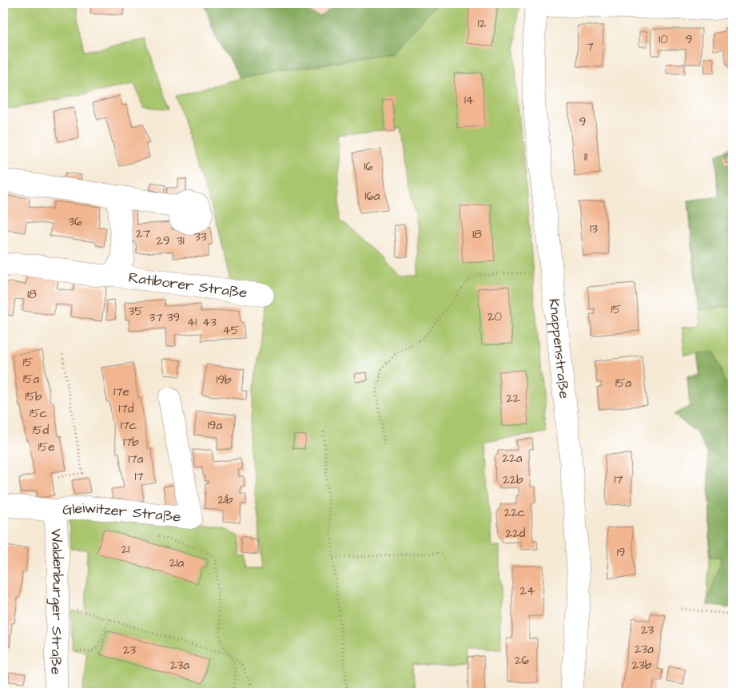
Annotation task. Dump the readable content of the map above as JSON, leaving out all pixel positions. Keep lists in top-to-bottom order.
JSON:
{
  "streets": {
    "street": [
      "Ratiborer Straße",
      "Knappenstraße",
      "Gleiwitzer Straße",
      "Waldenburger Straße"
    ]
  },
  "crossings": [
    ["Gleiwitzer Straße", "Waldenburger Straße"]
  ],
  "house_numbers": [
    "12",
    "10",
    "9",
    "7",
    "14",
    "9",
    "11",
    "16",
    "16a",
    "36",
    "13",
    "27",
    "18",
    "33",
    "29",
    "31",
    "18",
    "15",
    "35",
    "20",
    "37",
    "39",
    "41",
    "43",
    "45",
    "15",
    "15a",
    "19b",
    "15a",
    "17e",
    "15b",
    "22",
    "17d",
    "15c",
    "17c",
    "19a",
    "15d",
    "17b",
    "15e",
    "22a",
    "17a",
    "17",
    "22b",
    "17",
    "21b",
    "22c",
    "22d",
    "21",
    "19",
    "21a",
    "24",
    "23",
    "23a",
    "23",
    "26",
    "23a",
    "23b"
  ]
}
